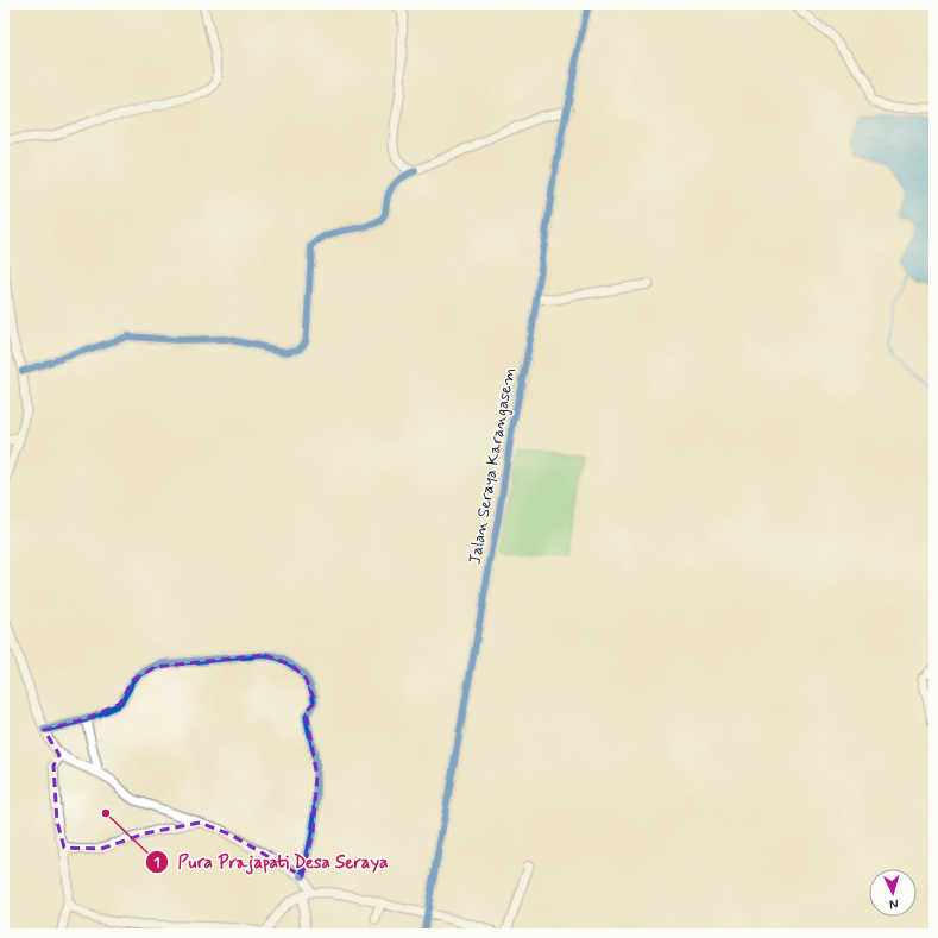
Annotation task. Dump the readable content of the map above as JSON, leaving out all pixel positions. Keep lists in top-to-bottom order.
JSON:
{
  "streets": {
    "street": ["Jalan Seraya Karangasem"]
  },
  "places": ["Pura Prajapati Desa Seraya"],
  "north": "bottom"
}
